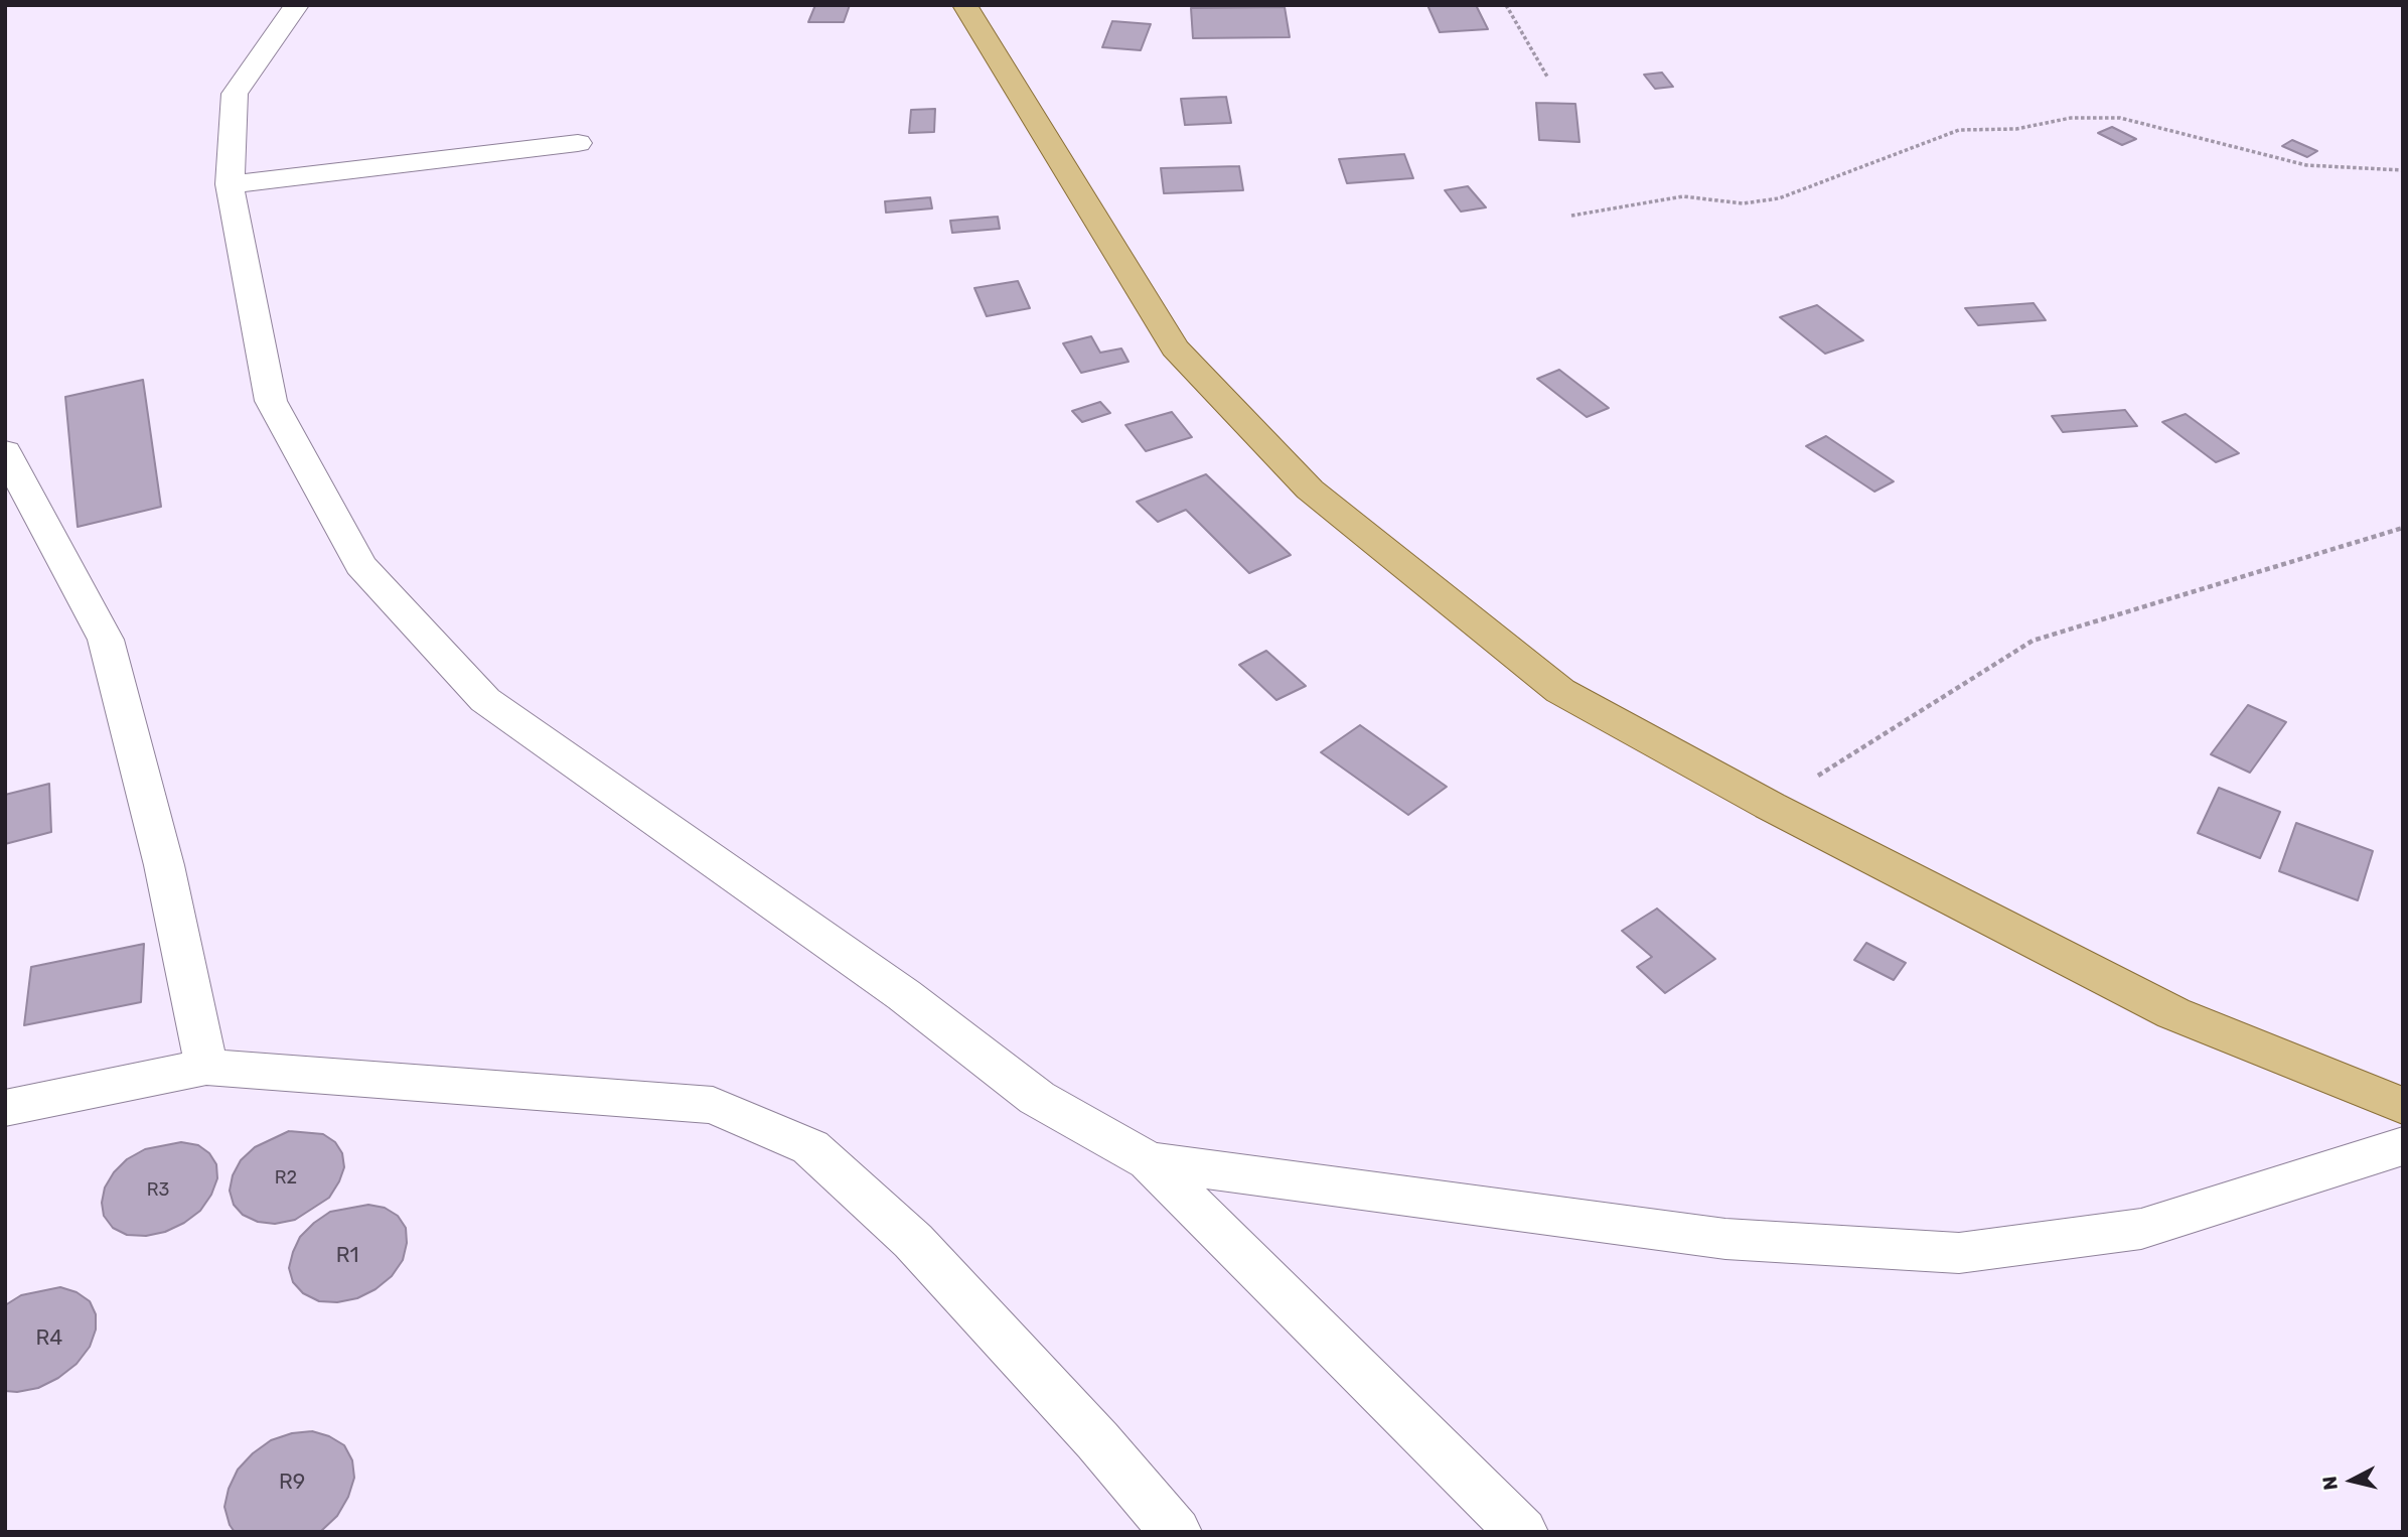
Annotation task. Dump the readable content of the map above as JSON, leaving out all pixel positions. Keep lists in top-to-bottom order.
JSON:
{
  "house_numbers": [
    "R2",
    "R3",
    "R1",
    "R4",
    "R9"
  ],
  "north": "left"
}
